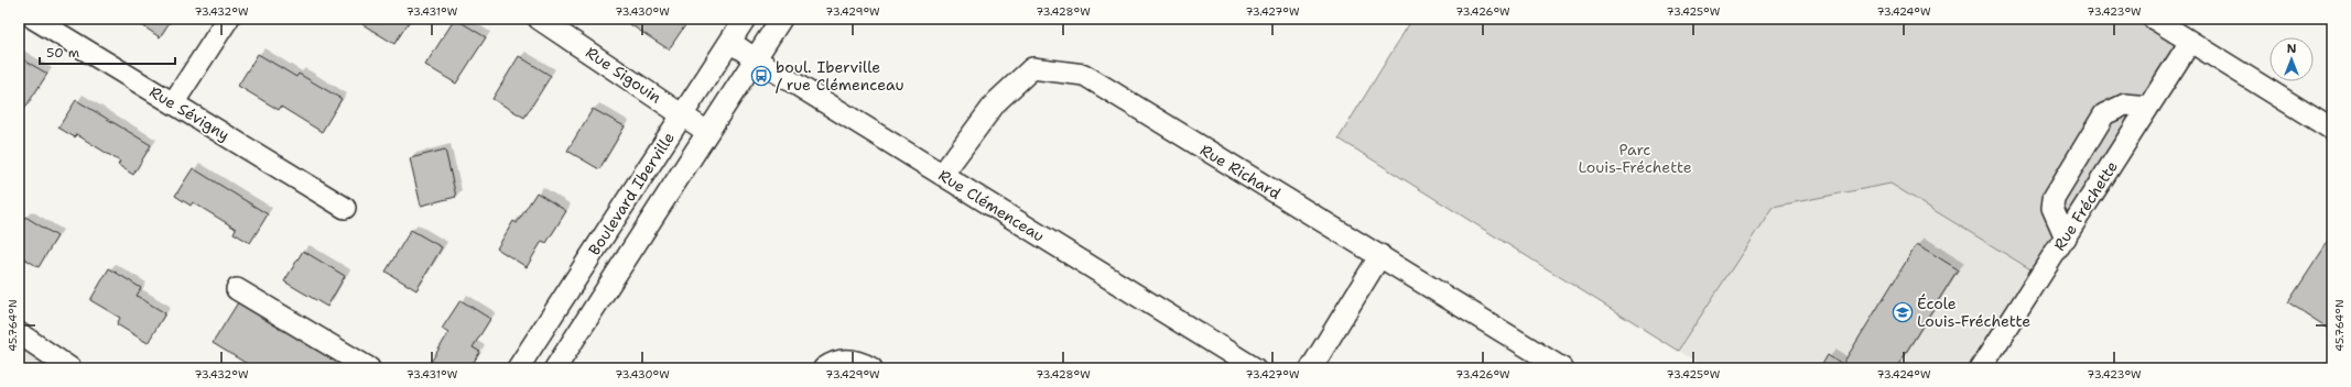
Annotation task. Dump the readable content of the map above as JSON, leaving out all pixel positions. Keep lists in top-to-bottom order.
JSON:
{
  "streets": {
    "street": [
      "Rue Sigouin",
      "Rue Sévigny",
      "Rue Richard",
      "Boulevard Iberville",
      "Rue Clémenceau",
      "Rue Fréchette"
    ]
  },
  "crossings": [
    ["Rue Sigouin", "Boulevard Iberville"],
    ["Rue Richard", "Rue Clémenceau"],
    ["Boulevard Iberville", "Rue Clémenceau"]
  ],
  "parks": ["Parc Louis-Fréchette"],
  "places": {
    "bus stop": ["boul. Iberville / rue Clémenceau"],
    "school or university": ["École Louis-Fréchette"]
  },
  "scale_bar": "50 m",
  "north": "top",
  "coordinates": [
    "73.432°W",
    "73.431°W",
    "73.430°W",
    "73.429°W",
    "73.428°W",
    "73.427°W",
    "73.426°W",
    "73.425°W",
    "73.424°W",
    "73.423°W",
    "45.764°N"
  ]
}
